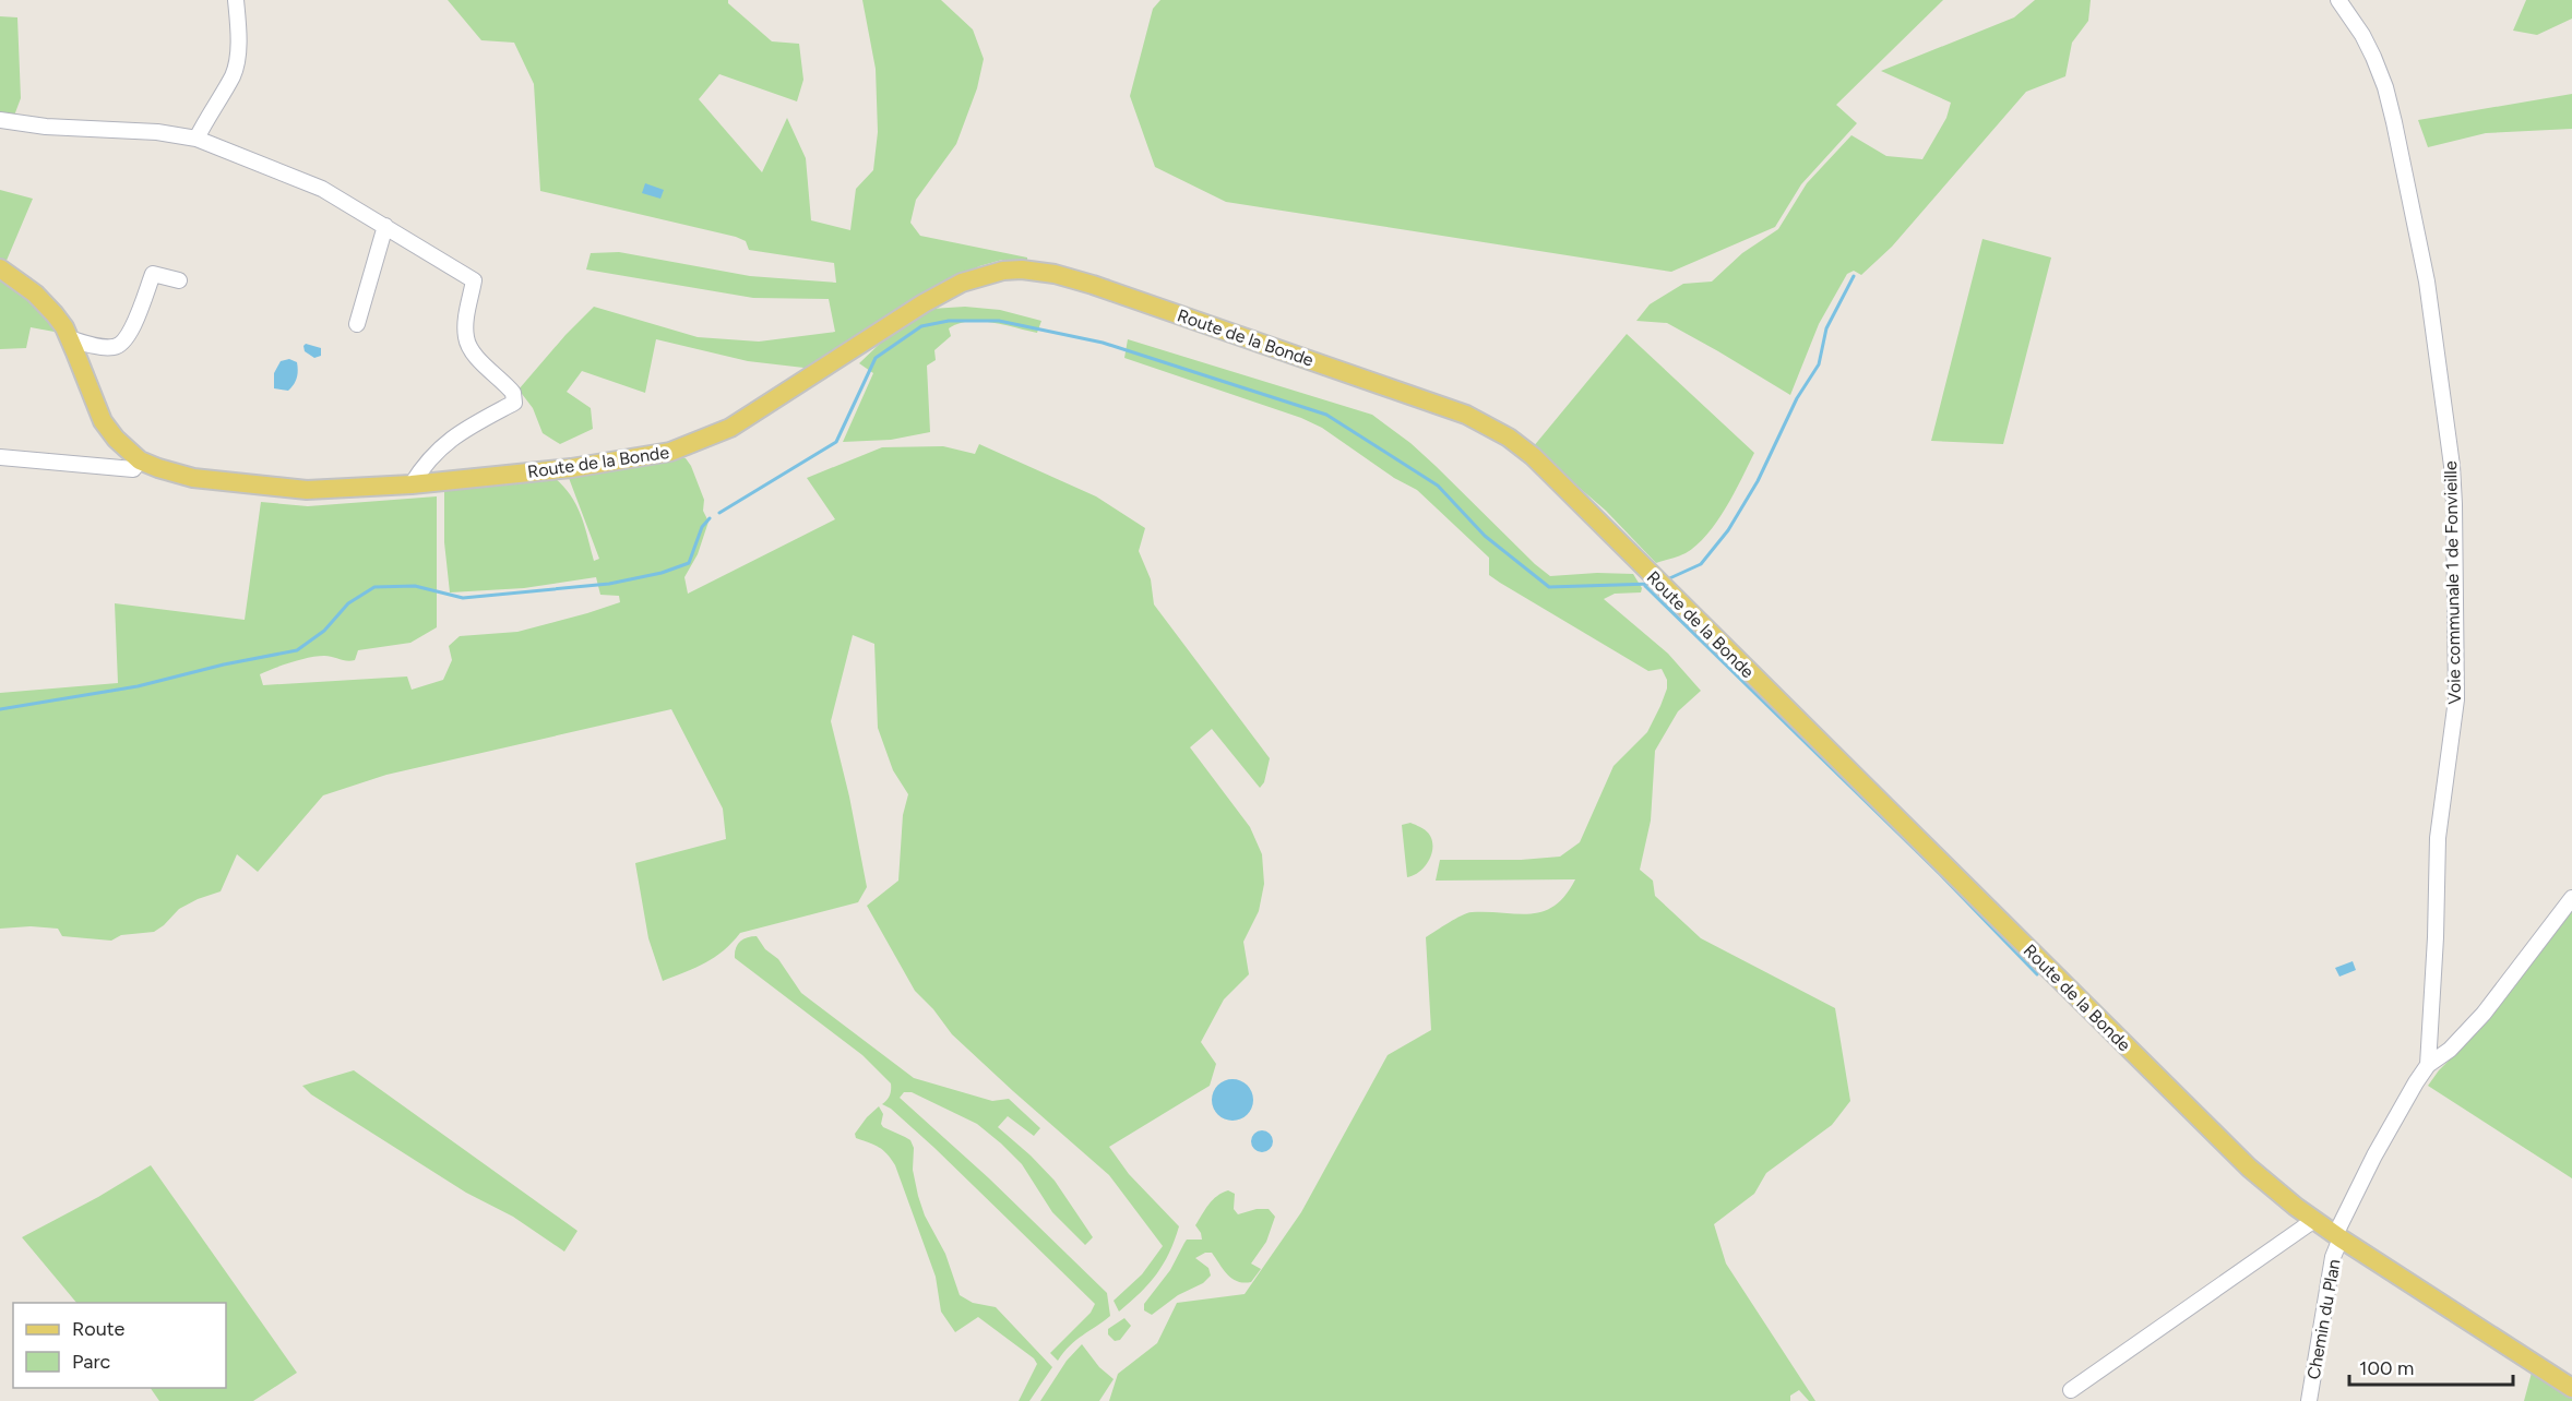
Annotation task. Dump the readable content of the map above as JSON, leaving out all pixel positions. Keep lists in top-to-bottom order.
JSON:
{
  "streets": {
    "main road": ["Route de la Bonde"],
    "street": ["Voie communale 1 de Fonvieille", "Chemin du Plan"]
  },
  "crossings": [
    ["Route de la Bonde", "Chemin du Plan"],
    ["Voie communale 1 de Fonvieille", "Chemin du Plan"]
  ],
  "legend": ["Route", "Parc"],
  "scale_bar": "100 m"
}
